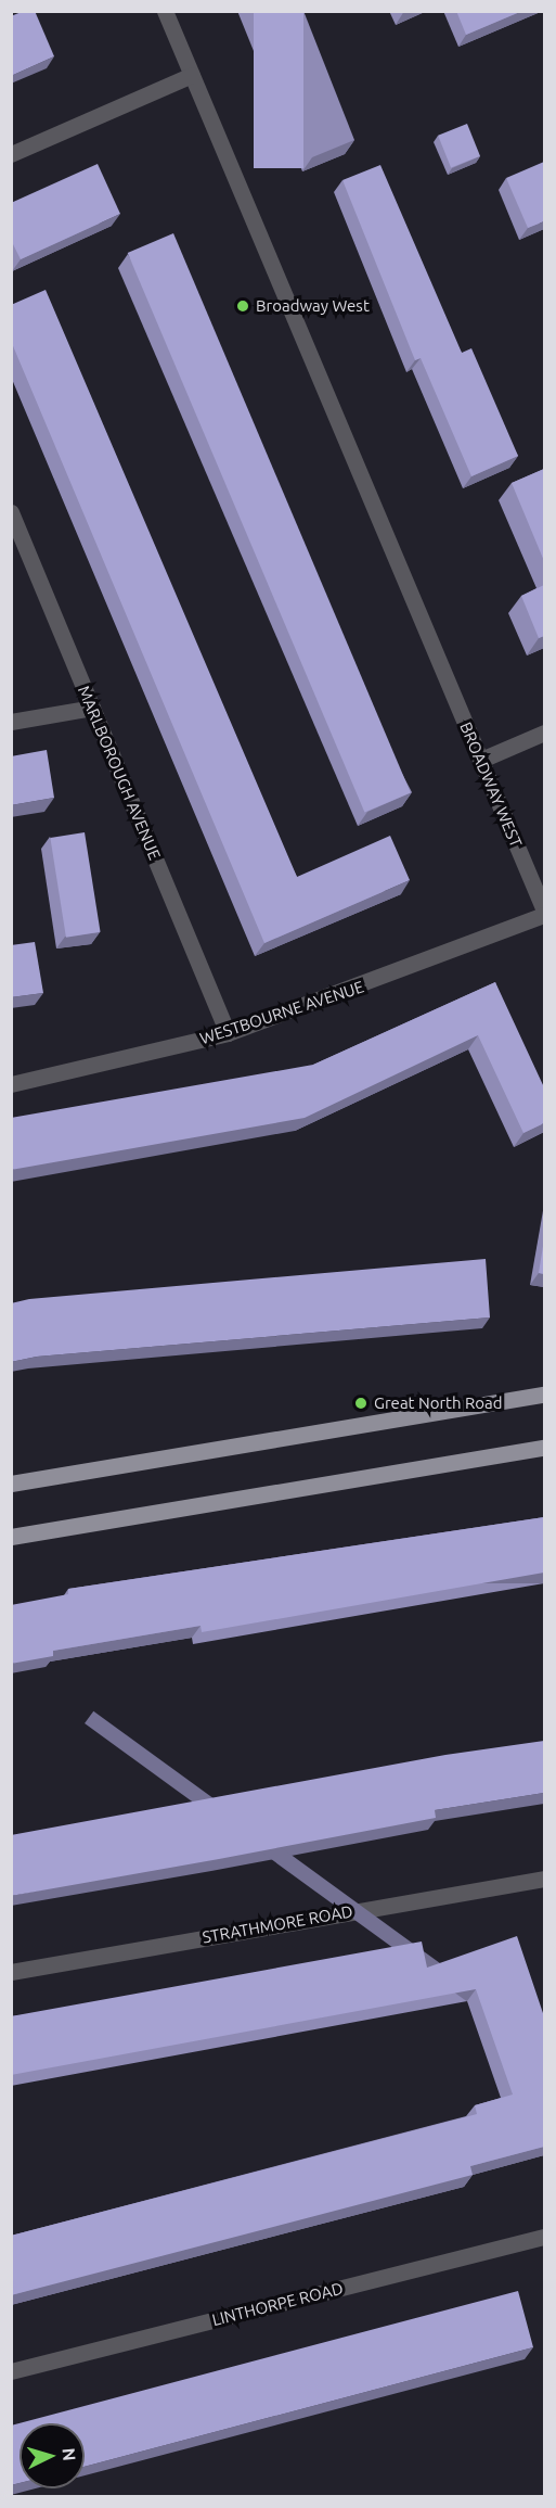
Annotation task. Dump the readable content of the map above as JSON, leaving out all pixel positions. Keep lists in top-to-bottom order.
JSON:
{
  "streets": {
    "street": [
      "MARLBOROUGH AVENUE",
      "BROADWAY WEST",
      "WESTBOURNE AVENUE",
      "STRATHMORE ROAD",
      "LINTHORPE ROAD"
    ]
  },
  "crossings": [
    ["MARLBOROUGH AVENUE", "WESTBOURNE AVENUE"],
    ["BROADWAY WEST", "WESTBOURNE AVENUE"]
  ],
  "places": ["Broadway West", "Great North Road"],
  "north": "right"
}
